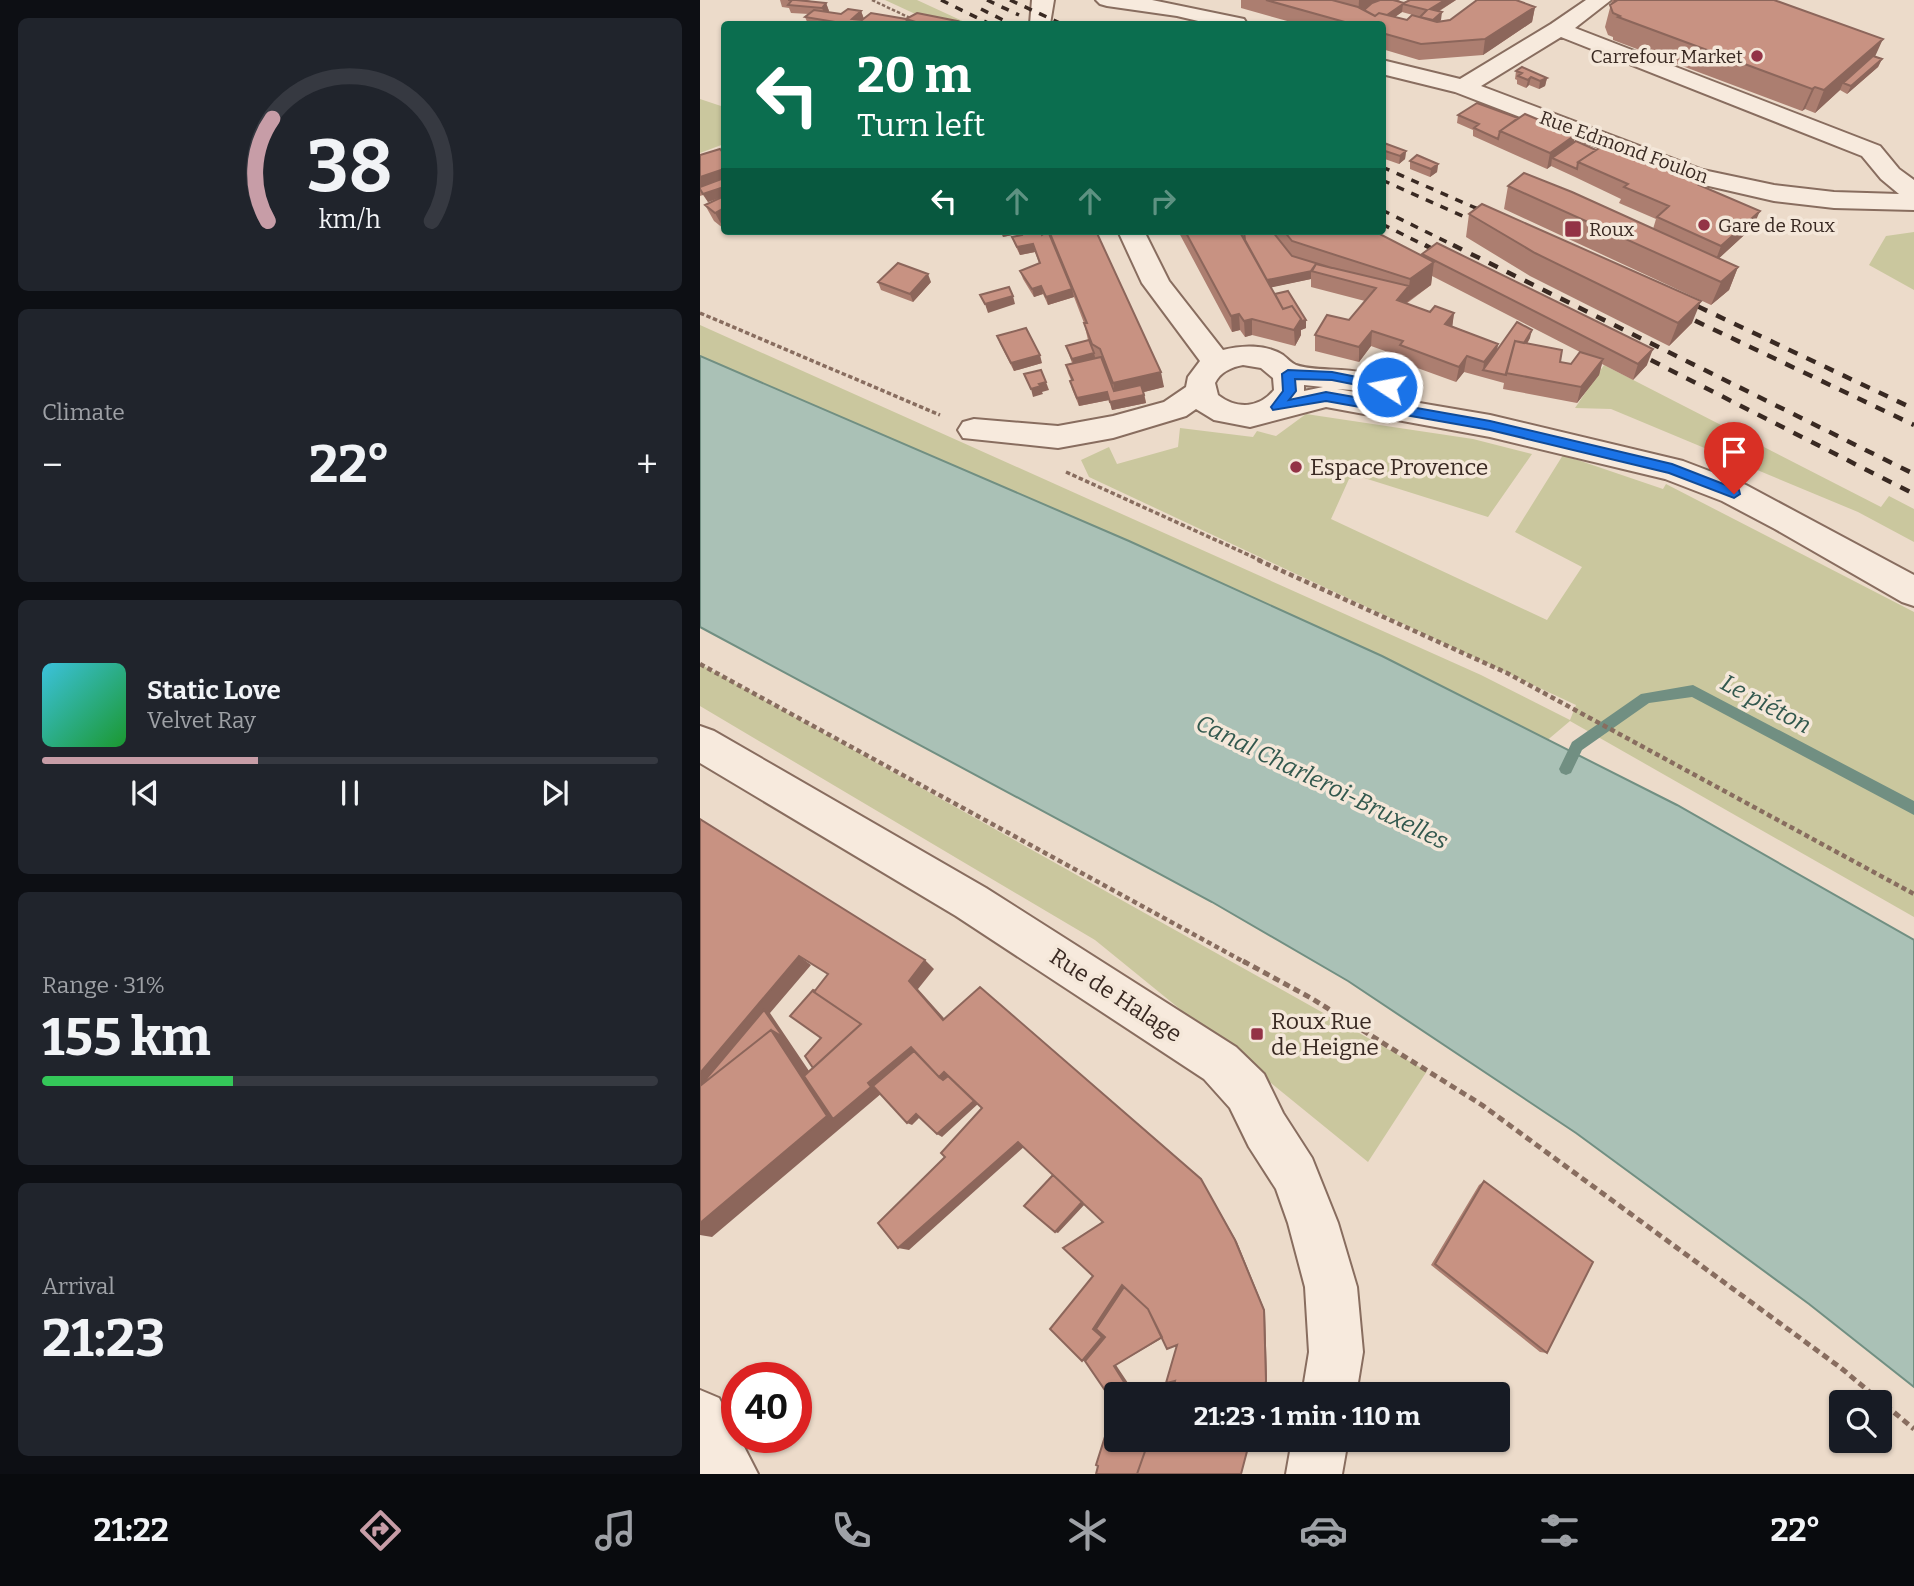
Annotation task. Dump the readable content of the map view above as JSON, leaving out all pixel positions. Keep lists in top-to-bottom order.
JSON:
{
  "streets": {
    "street": ["Rue Edmond Foulon", "Rue de Halage"]
  },
  "water": ["Le piéton", "Canal Charleroi-Bruxelles"],
  "places": {
    "other": ["Carrefour Market", "Gare de Roux", "Espace Provence"],
    "transit": ["Roux", "Roux Rue de Heigne"]
  },
  "page": {
    "turn": ["20 m", "Turn left"],
    "tile": [
      "Climate",
      ["Range · 31%", "155 km"],
      ["Arrival", "21:23"]
    ],
    "heat": ["−", "22°", "+"],
    "song": ["Static Love", "Velvet Ray"],
    "limit": "40",
    "trip": "21:23 · 1 min · 110 m",
    "tabs": ["21:22", "22°"],
    "gauge": ["38", "km/h"]
  }
}
